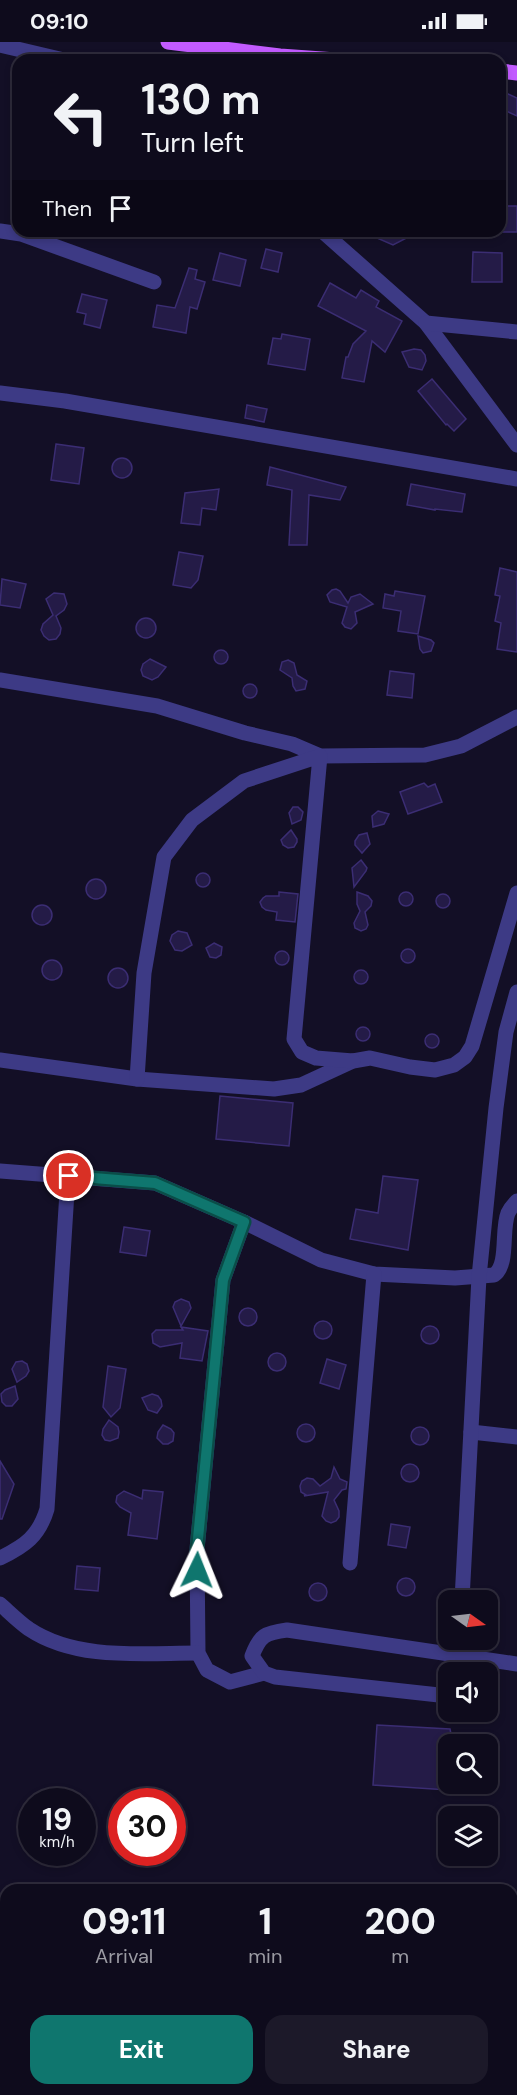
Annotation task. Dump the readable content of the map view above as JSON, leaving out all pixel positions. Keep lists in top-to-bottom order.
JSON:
{
  "north": "right",
  "page": {
    "status": "09:10",
    "turn": ["130 m", "Turn left"],
    "then": "Then",
    "speed": "19 km/h",
    "limit": "30",
    "eta": [
      "09:11",
      "Arrival",
      "1",
      "min",
      "200",
      "m"
    ],
    "buttons": ["Exit", "Share"]
  }
}
